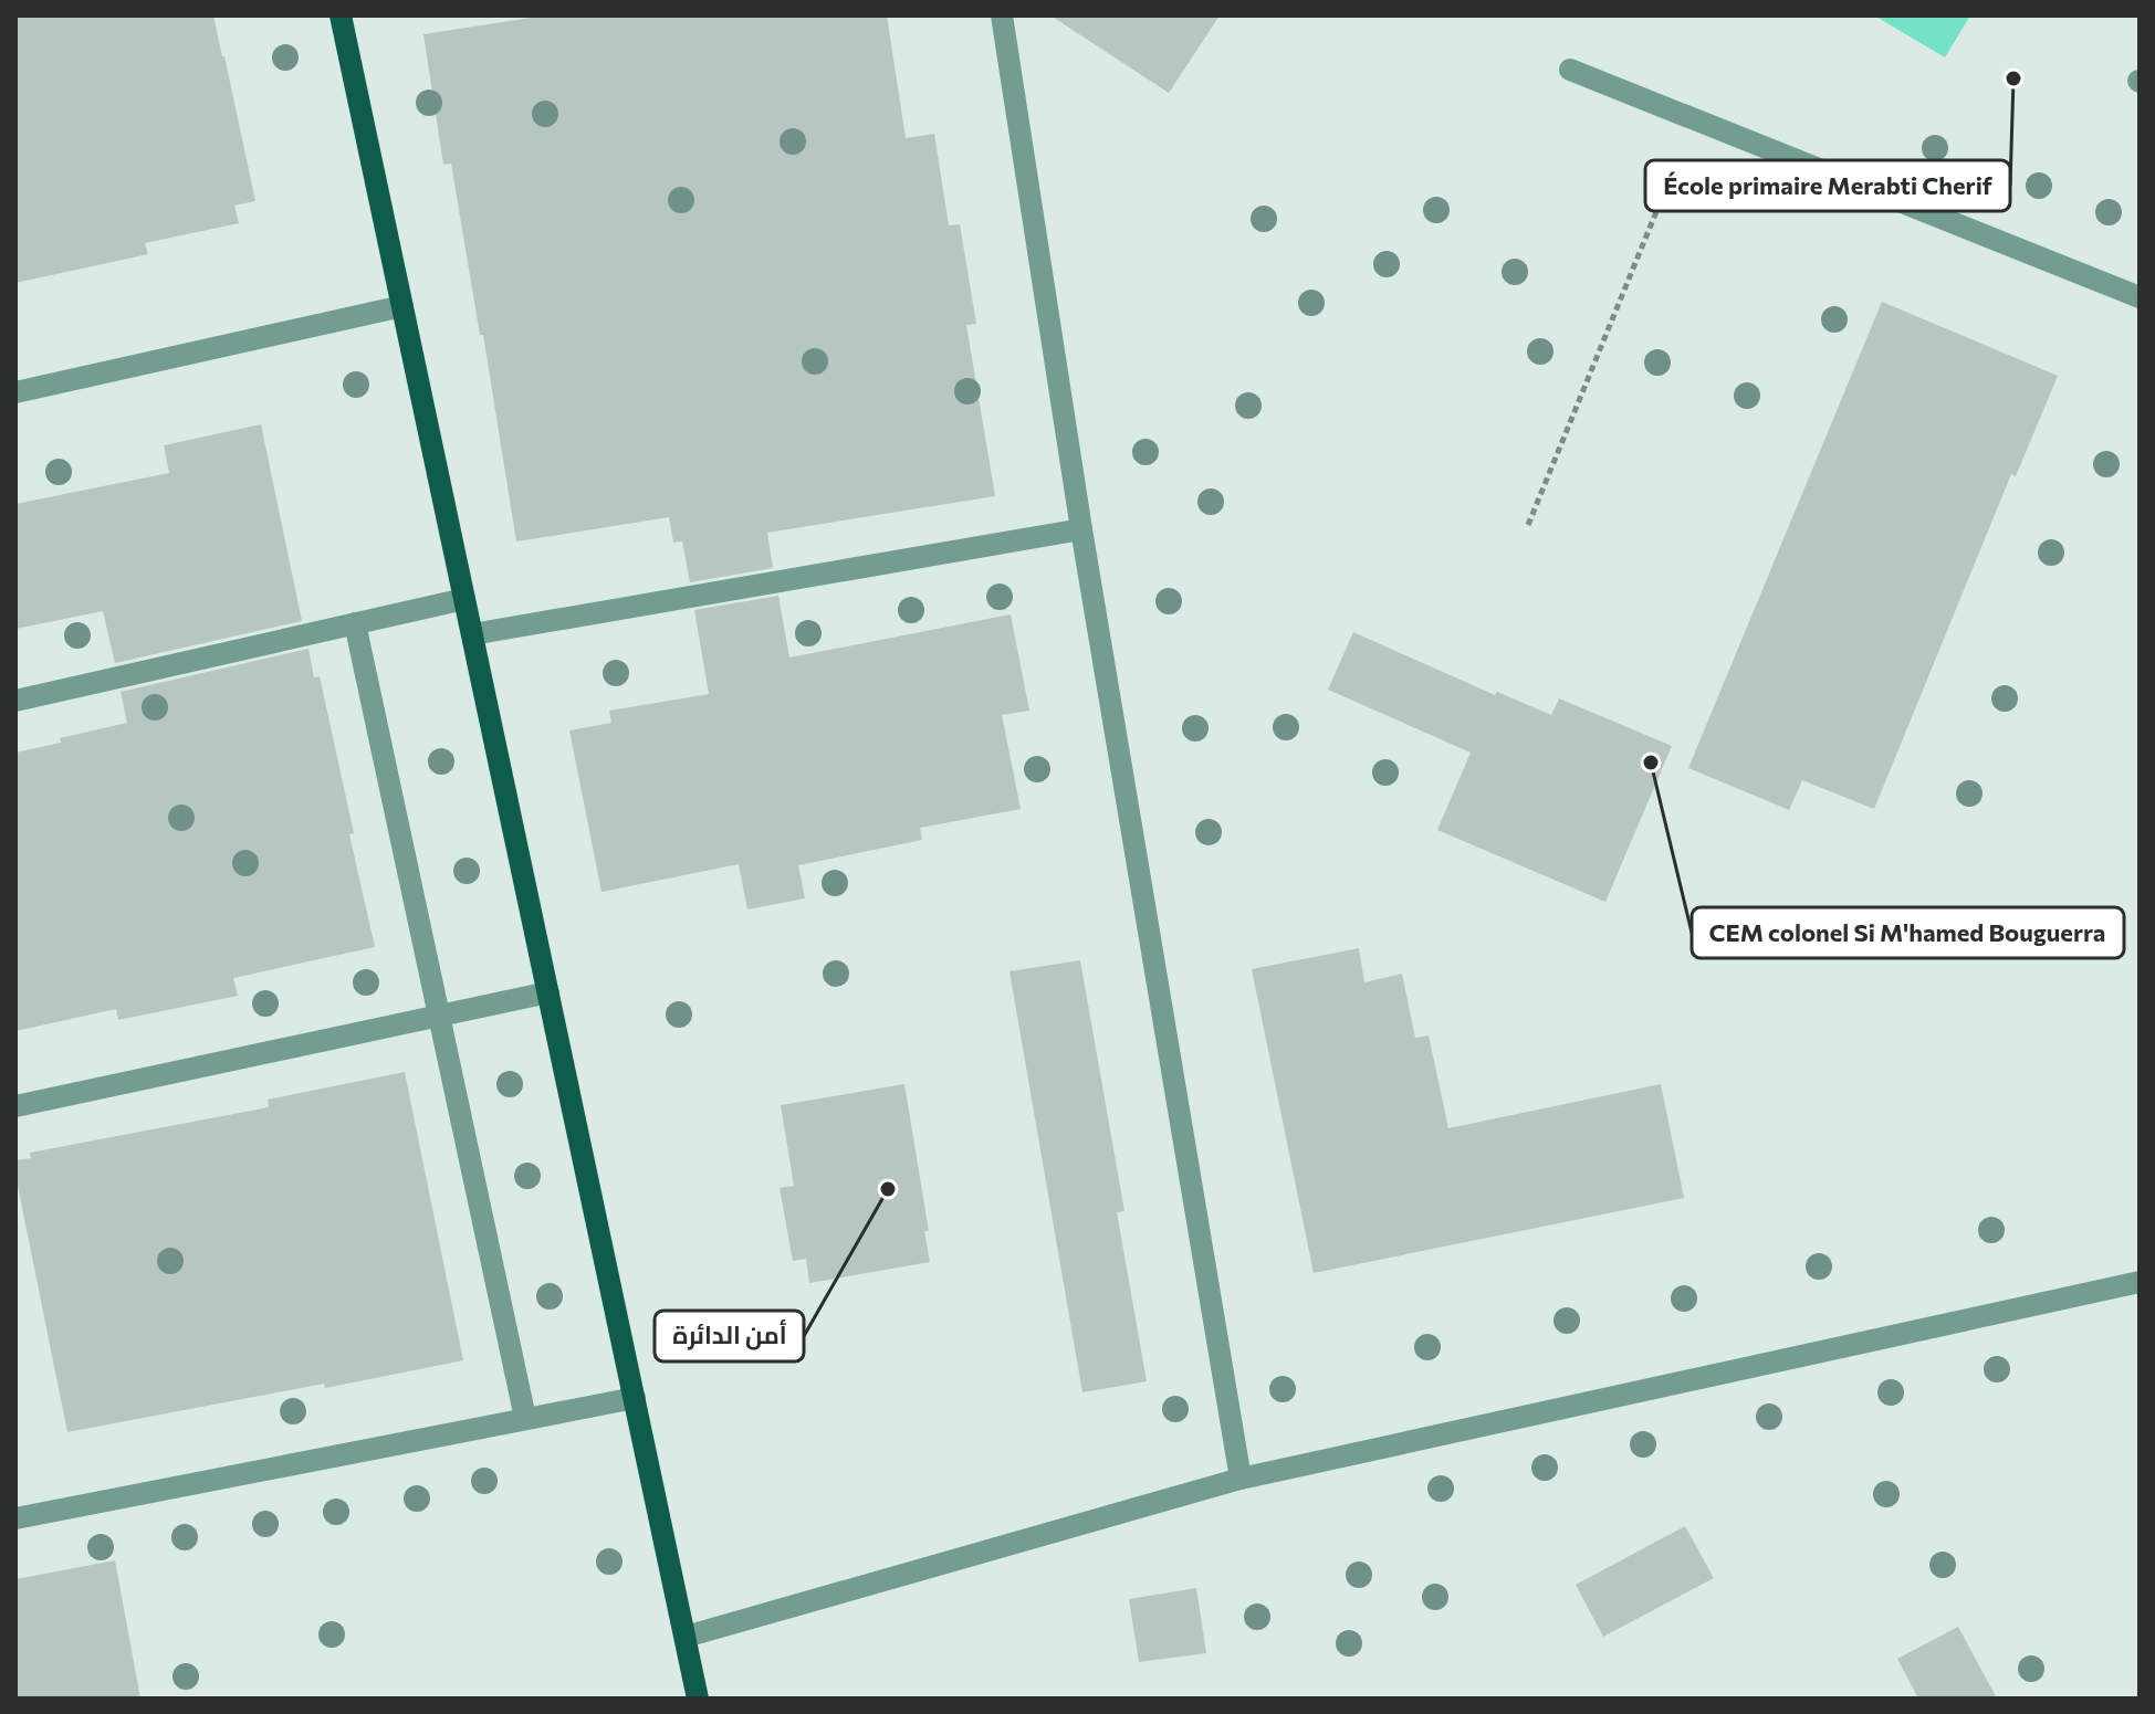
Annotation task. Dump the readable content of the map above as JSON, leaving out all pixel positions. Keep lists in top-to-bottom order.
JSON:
{
  "places": ["École primaire Merabti Cherif", "CEM colonel Si M'hamed Bouguerra", "أمن الدائرة"]
}
